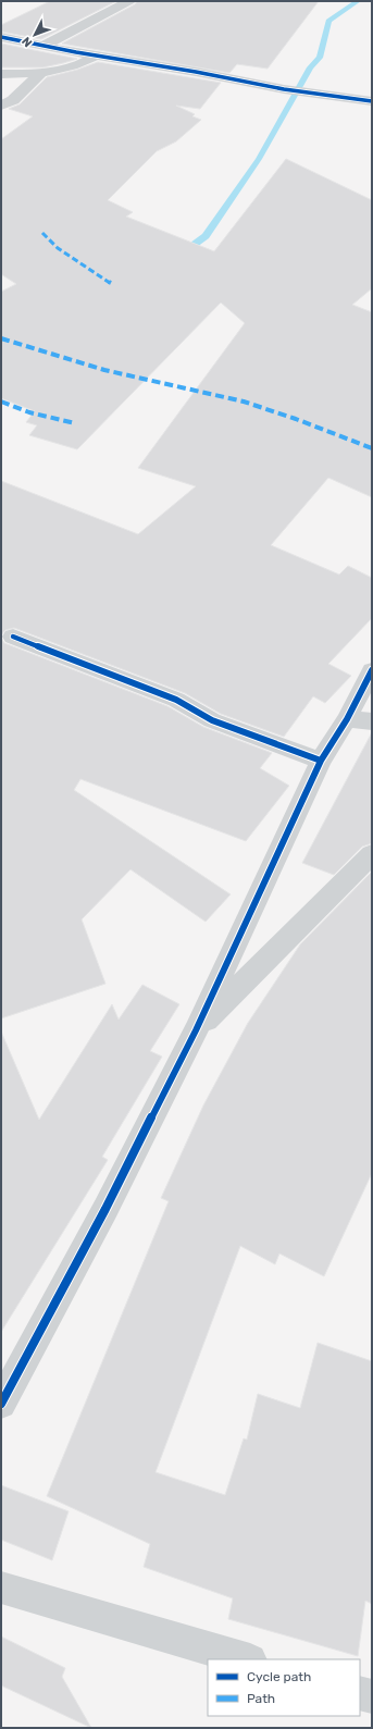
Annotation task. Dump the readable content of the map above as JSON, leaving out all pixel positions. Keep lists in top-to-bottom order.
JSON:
{
  "legend": ["Cycle path", "Path"],
  "north": "bottom left"
}
